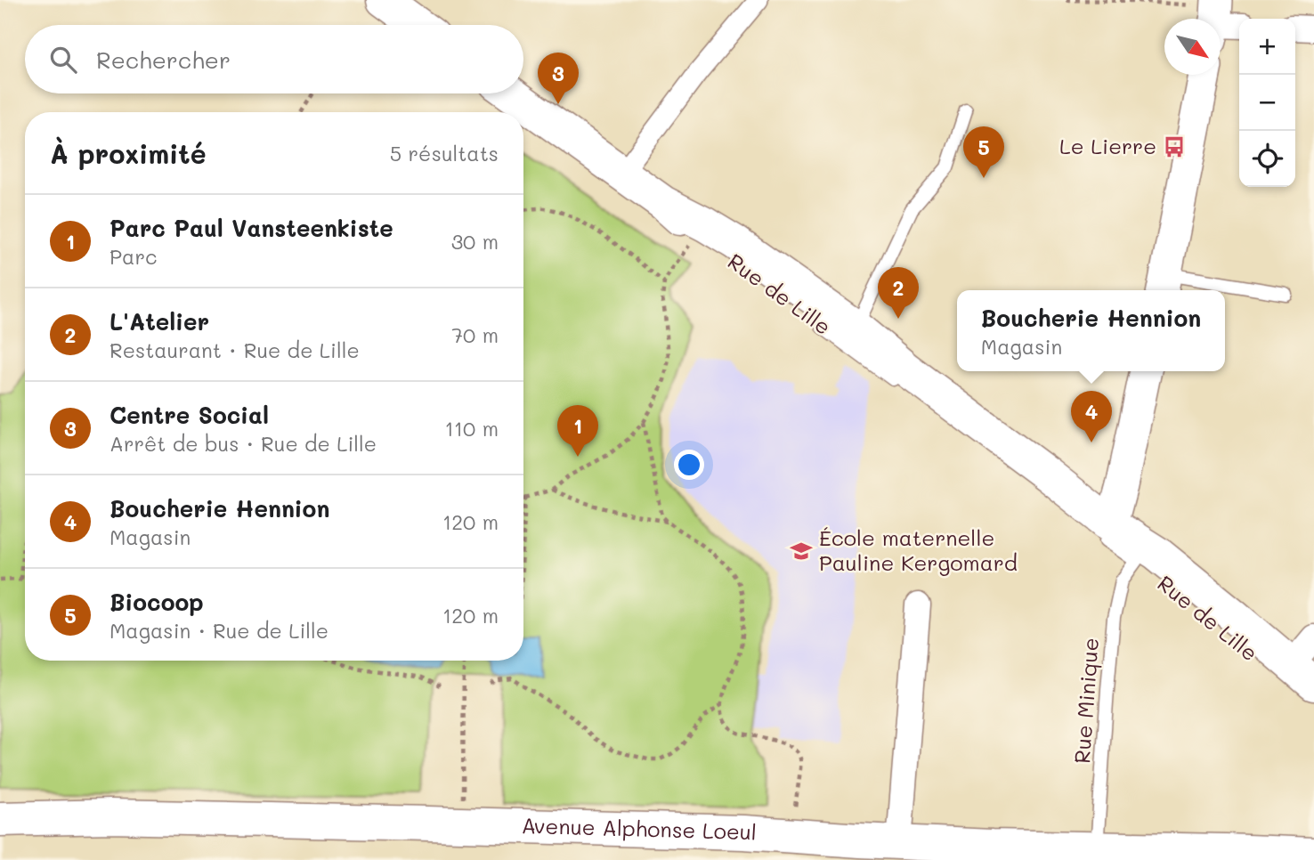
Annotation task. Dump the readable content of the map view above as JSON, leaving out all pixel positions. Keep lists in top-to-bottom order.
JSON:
{
  "streets": {
    "main road": ["Rue de Lille", "Avenue Alphonse Loeul"],
    "lane": ["Rue Minique"]
  },
  "crossings": [
    ["Rue de Lille", "Rue Minique"],
    ["Rue Minique", "Avenue Alphonse Loeul"]
  ],
  "places": {
    "bus stop": ["Le Lierre"],
    "school or university": ["École maternelle Pauline Kergomard"]
  },
  "north": "bottom right",
  "page": {
    "map_buttons": ["+", "−"],
    "search": "Rechercher",
    "pins": [
      "3",
      "5",
      "2",
      "4",
      "1"
    ],
    "heading": ["À proximité", "5 résultats"],
    "list": [
      {
        "mark": "1",
        "name": "Parc Paul Vansteenkiste",
        "note": "Parc",
        "value": "30 m"
      },
      {
        "mark": "2",
        "name": "L'Atelier",
        "note": "Restaurant · Rue de Lille",
        "value": "70 m"
      },
      {
        "mark": "3",
        "name": "Centre Social",
        "note": "Arrêt de bus · Rue de Lille",
        "value": "110 m"
      },
      {
        "mark": "4",
        "name": "Boucherie Hennion",
        "note": "Magasin",
        "value": "120 m"
      },
      {
        "mark": "5",
        "name": "Biocoop",
        "note": "Magasin · Rue de Lille",
        "value": "120 m"
      }
    ],
    "popup": ["Boucherie Hennion", "Magasin"]
  }
}
